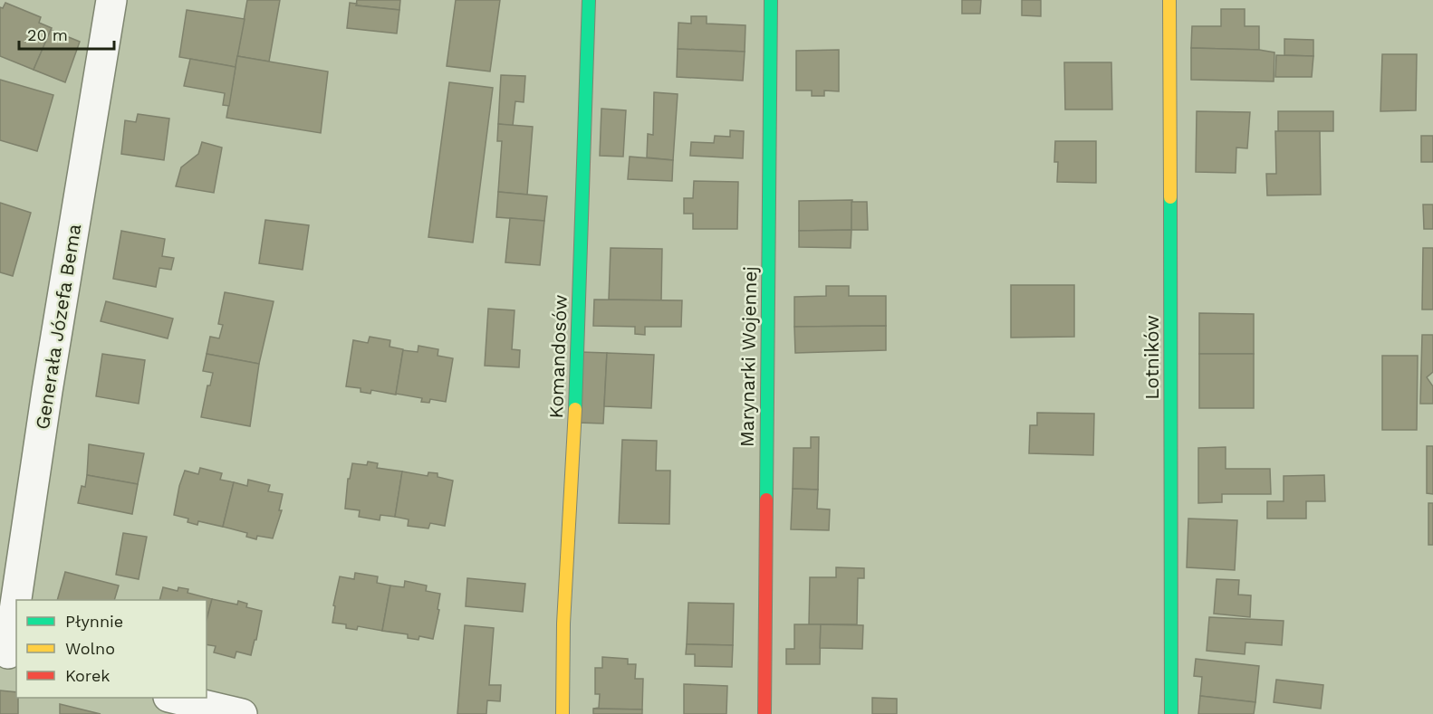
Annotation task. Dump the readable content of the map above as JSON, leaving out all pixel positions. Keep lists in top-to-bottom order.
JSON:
{
  "streets": {
    "street": [
      "Generała Józefa Bema",
      "Komandosów",
      "Marynarki Wojennej",
      "Lotników"
    ]
  },
  "legend": ["Płynnie", "Wolno", "Korek"],
  "scale_bar": "20 m"
}
